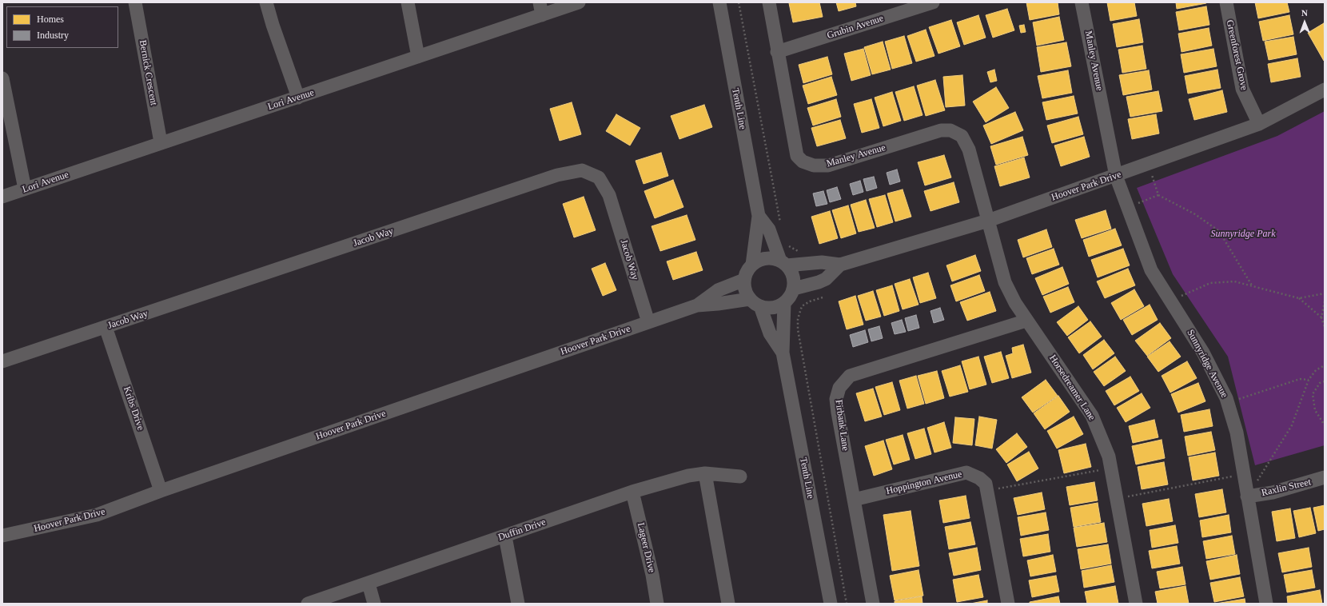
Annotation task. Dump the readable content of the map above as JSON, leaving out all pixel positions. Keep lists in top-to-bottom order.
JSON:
{
  "streets": {
    "street": [
      "Grubin Avenue",
      "Greenforest Grove",
      "Manley Avenue",
      "Bernick Crescent",
      "Lori Avenue",
      "Tenth Line",
      "Hoover Park Drive",
      "Jacob Way",
      "Sunnyridge Avenue",
      "Horsedreamer Lane",
      "Kribs Drive",
      "Firbank Lane",
      "Hoppington Avenue",
      "Raxlin Street",
      "Duffin Drive",
      "Lageer Drive"
    ]
  },
  "crossings": [
    ["Grubin Avenue", "Manley Avenue"],
    ["Greenforest Grove", "Hoover Park Drive"],
    ["Manley Avenue", "Hoover Park Drive"],
    ["Manley Avenue", "Sunnyridge Avenue"],
    ["Manley Avenue", "Horsedreamer Lane"],
    ["Bernick Crescent", "Lori Avenue"],
    ["Tenth Line", "Hoover Park Drive"],
    ["Hoover Park Drive", "Jacob Way"],
    ["Hoover Park Drive", "Sunnyridge Avenue"],
    ["Hoover Park Drive", "Horsedreamer Lane"],
    ["Hoover Park Drive", "Kribs Drive"],
    ["Jacob Way", "Kribs Drive"],
    ["Sunnyridge Avenue", "Raxlin Street"],
    ["Horsedreamer Lane", "Firbank Lane"],
    ["Firbank Lane", "Hoppington Avenue"],
    ["Duffin Drive", "Lageer Drive"]
  ],
  "parks": ["Sunnyridge Park"],
  "legend": ["Homes", "Industry"],
  "north": "top"
}
